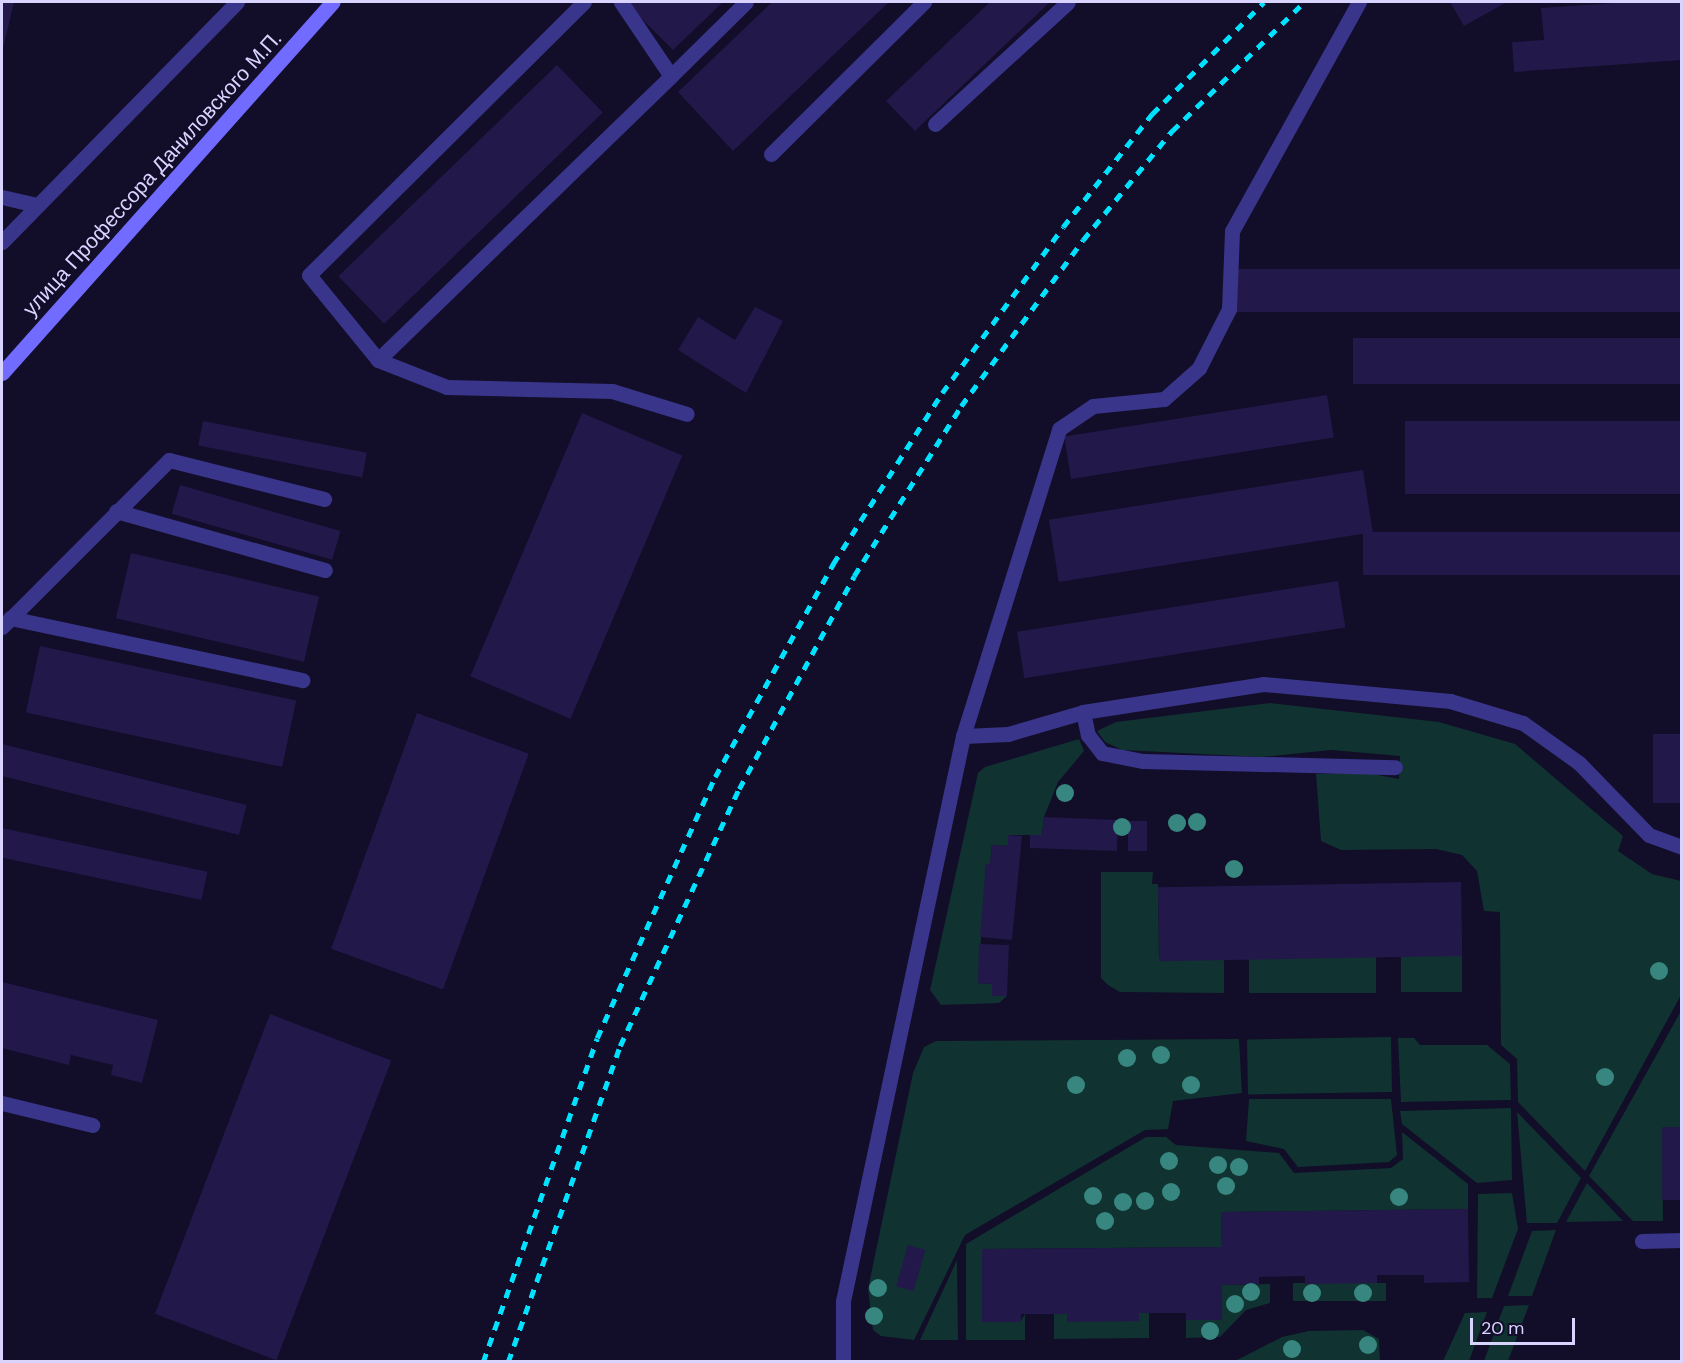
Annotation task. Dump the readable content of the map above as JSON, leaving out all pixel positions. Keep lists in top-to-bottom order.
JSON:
{
  "streets": {
    "main road": ["улица Профессора Даниловского М.П."]
  },
  "scale_bar": "20 m"
}
